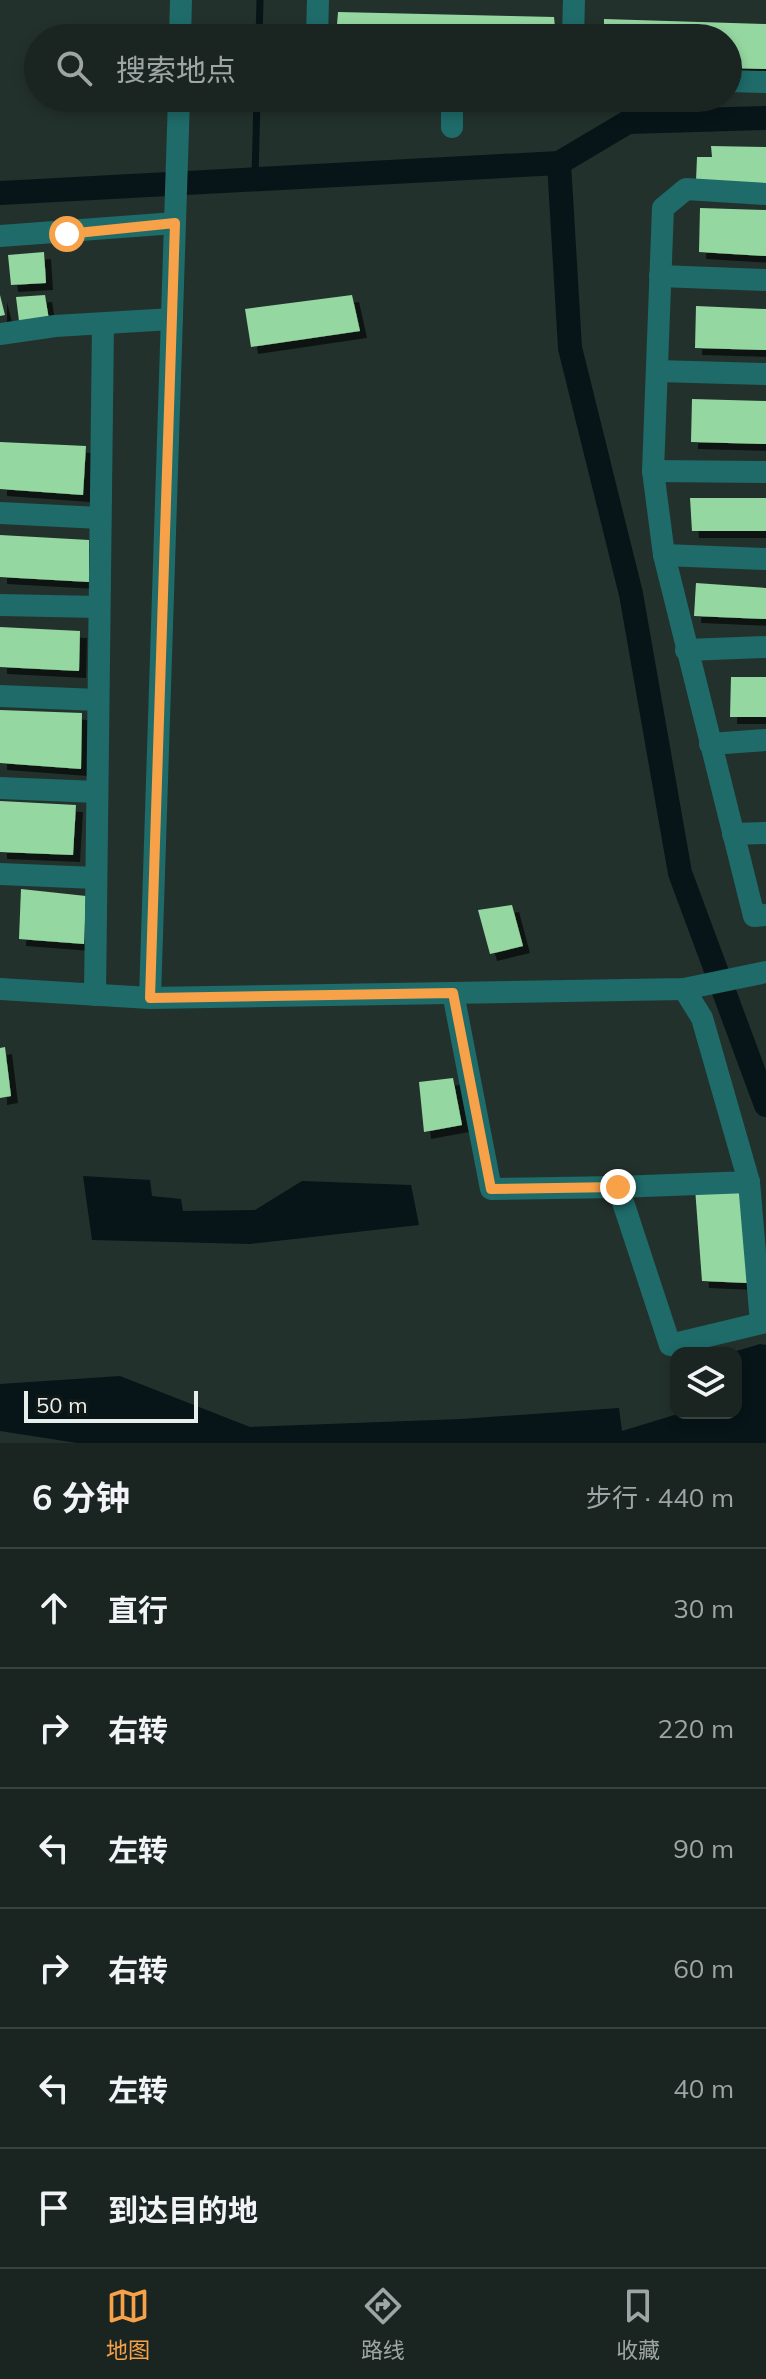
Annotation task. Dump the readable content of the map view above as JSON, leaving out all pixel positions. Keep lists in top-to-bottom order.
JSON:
{
  "scale_bar": "50 m",
  "page": {
    "search": "搜索地点",
    "scale": "50 m",
    "heading": ["6 分钟", "步行 · 440 m"],
    "list": [
      ["直行", "30 m"],
      ["右转", "220 m"],
      ["左转", "90 m"],
      ["右转", "60 m"],
      ["左转", "40 m"],
      "到达目的地"
    ],
    "nav": ["地图", "路线", "收藏"]
  }
}
